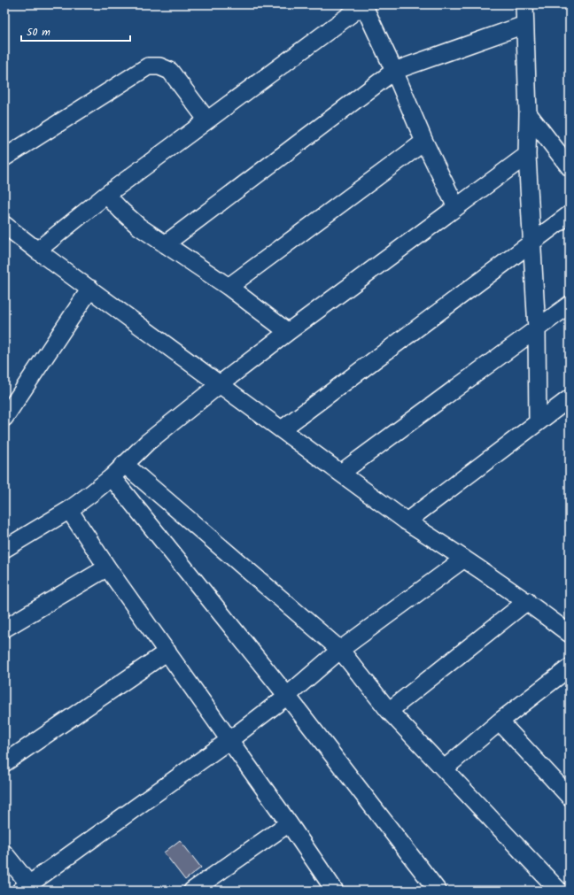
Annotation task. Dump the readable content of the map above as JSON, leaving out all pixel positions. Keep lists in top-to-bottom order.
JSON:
{
  "scale_bar": "50 m"
}
